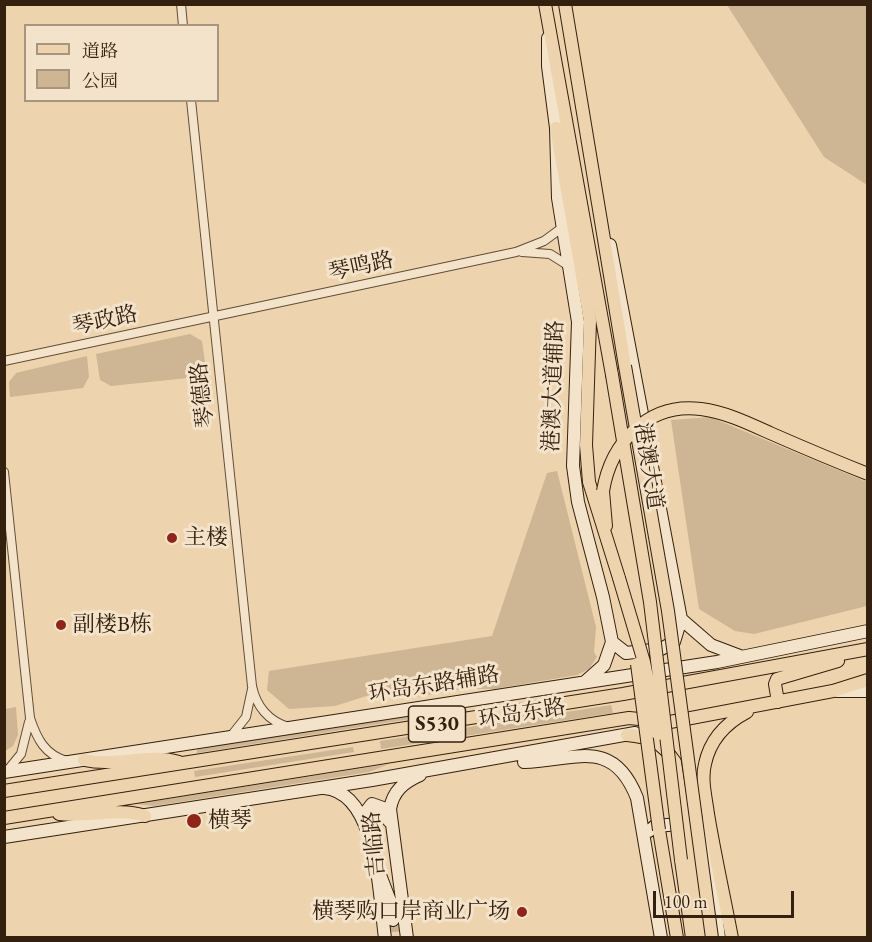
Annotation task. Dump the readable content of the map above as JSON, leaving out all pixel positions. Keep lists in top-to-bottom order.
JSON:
{
  "streets": {
    "main road": [
      "港澳大道辅路",
      "港澳大道",
      "环岛东路辅路",
      "环岛东路",
      "S530",
      "吉临路"
    ],
    "street": ["琴鸣路", "琴政路", "琴德路"]
  },
  "crossings": [
    ["琴鸣路", "琴政路"],
    ["琴鸣路", "琴德路"],
    ["琴政路", "琴德路"],
    ["港澳大道辅路", "港澳大道"],
    ["琴德路", "环岛东路辅路"]
  ],
  "places": [
    "主楼",
    "副楼B栋",
    "横琴",
    "横琴购口岸商业广场"
  ],
  "legend": ["道路", "公园"],
  "scale_bar": "100 m"
}
